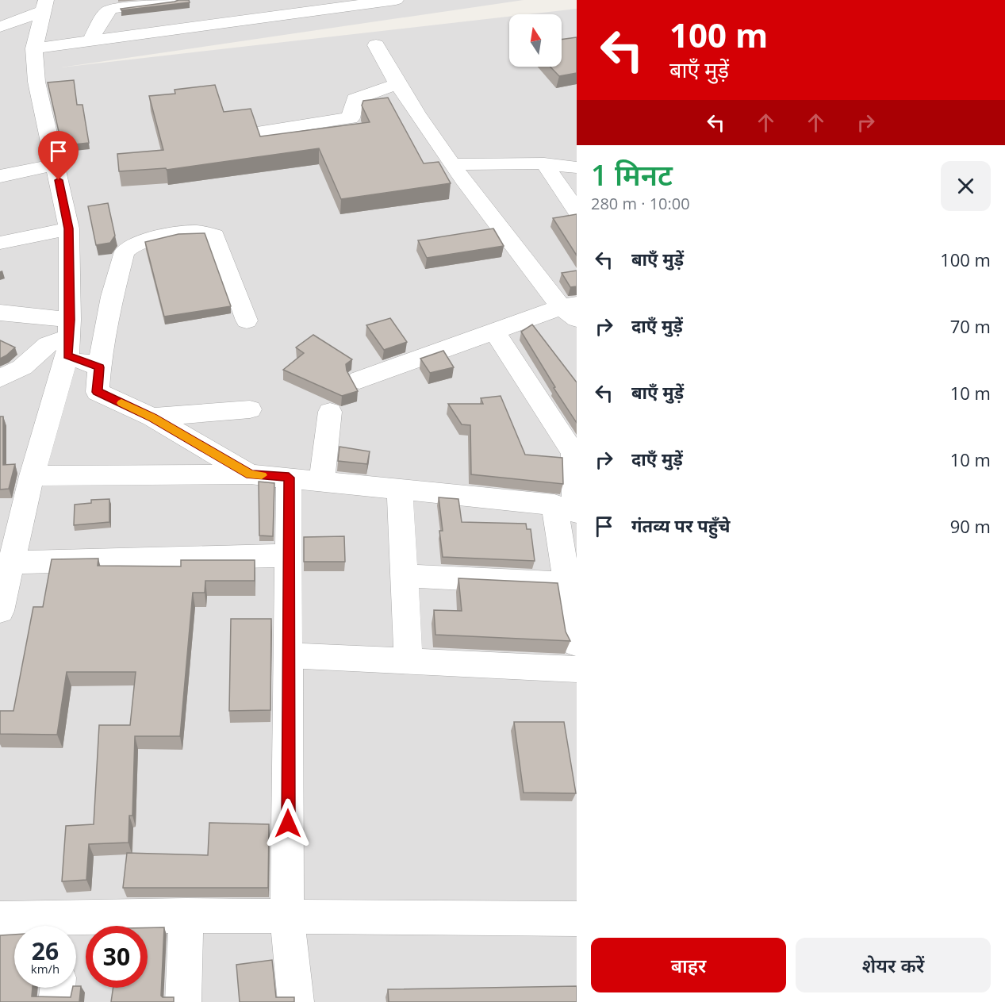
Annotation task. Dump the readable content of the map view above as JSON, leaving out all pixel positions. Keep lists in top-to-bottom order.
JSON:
{
  "north": "top",
  "page": {
    "turn": ["100 m", "बाएँ मुड़ें"],
    "heading": ["1 मिनट", "280 m · 10:00"],
    "list": [
      {
        "name": "बाएँ मुड़ें",
        "value": "100 m"
      },
      {
        "name": "दाएँ मुड़ें",
        "value": "70 m"
      },
      {
        "name": "बाएँ मुड़ें",
        "value": "10 m"
      },
      {
        "name": "दाएँ मुड़ें",
        "value": "10 m"
      },
      {
        "name": "गंतव्य पर पहुँचे",
        "value": "90 m"
      }
    ],
    "speed": "26 km/h",
    "limit": "30",
    "buttons": ["बाहर", "शेयर करें"]
  }
}
